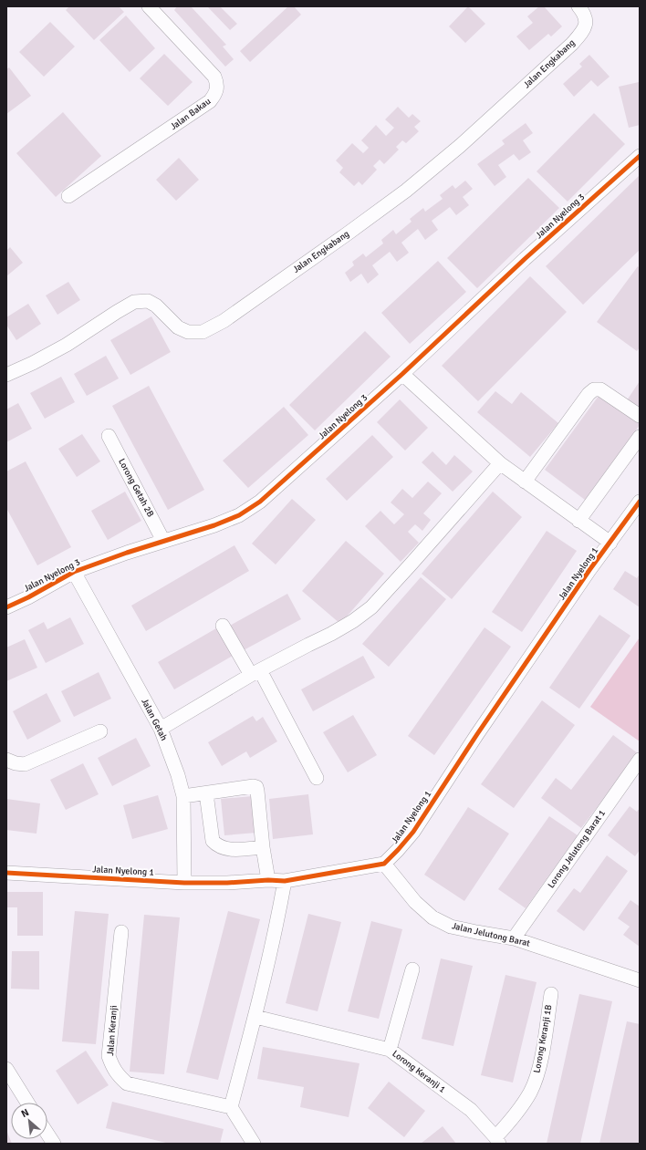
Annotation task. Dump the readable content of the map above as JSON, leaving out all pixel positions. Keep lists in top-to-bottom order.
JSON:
{
  "streets": {
    "street": [
      "Jalan Engkabang",
      "Jalan Bakau",
      "Jalan Nyelong 3",
      "Lorong Getah 2B",
      "Jalan Nyelong 1",
      "Jalan Getah",
      "Lorong Jelutong Barat 1",
      "Jalan Jelutong Barat",
      "Jalan Keranji",
      "Lorong Keranji 1B",
      "Lorong Keranji 1"
    ]
  },
  "crossings": [
    ["Jalan Nyelong 3", "Lorong Getah 2B"],
    ["Jalan Nyelong 3", "Jalan Getah"],
    ["Jalan Nyelong 1", "Jalan Getah"],
    ["Jalan Nyelong 1", "Jalan Jelutong Barat"],
    ["Lorong Jelutong Barat 1", "Jalan Jelutong Barat"],
    ["Lorong Keranji 1B", "Lorong Keranji 1"]
  ],
  "north": "top left"
}
